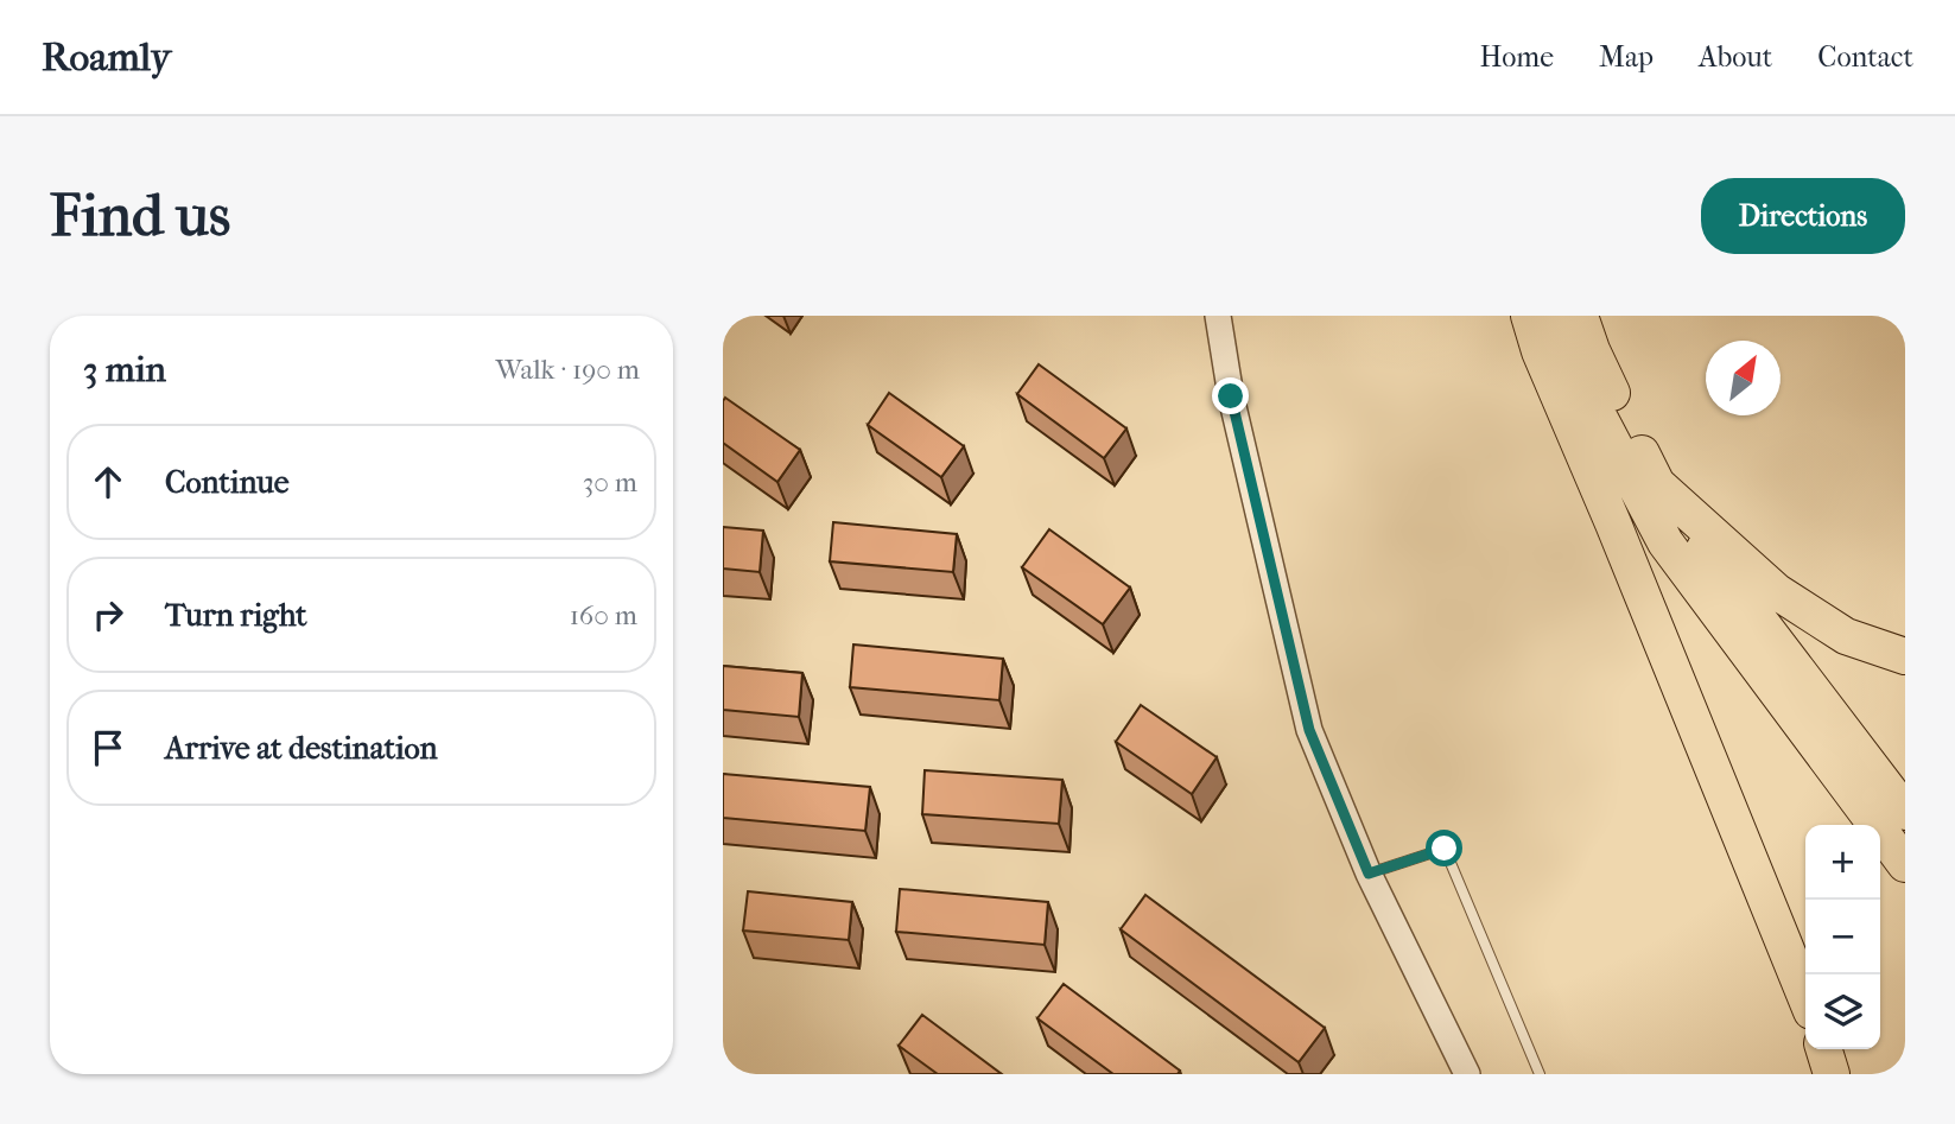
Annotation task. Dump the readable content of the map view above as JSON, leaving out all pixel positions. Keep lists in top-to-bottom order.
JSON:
{
  "north": "top right",
  "page": {
    "header": "Roamly",
    "nav": [
      "Home",
      "Map",
      "About",
      "Contact"
    ],
    "buttons": "Directions",
    "title": "Find us",
    "heading": ["3 min", "Walk · 190 m"],
    "list": [
      ["Continue", "30 m"],
      ["Turn right", "160 m"],
      "Arrive at destination"
    ],
    "map_buttons": ["+", "−"]
  }
}
